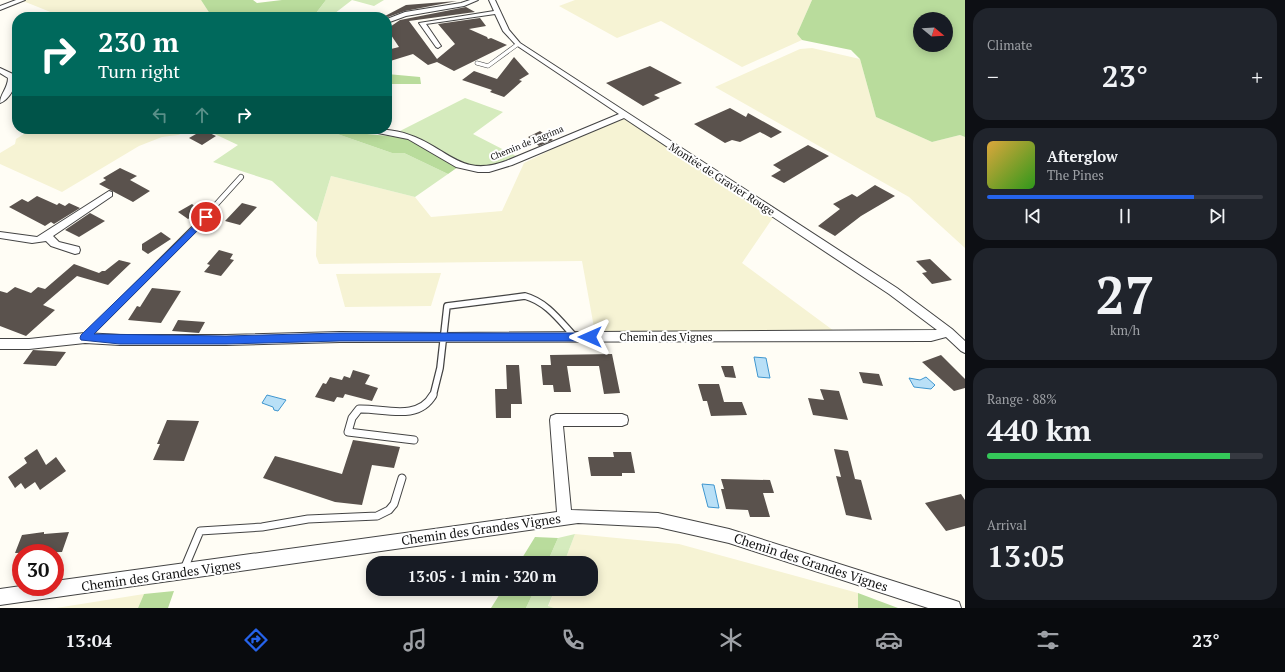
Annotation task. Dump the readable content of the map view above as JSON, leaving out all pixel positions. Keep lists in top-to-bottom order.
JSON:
{
  "streets": {
    "street": [
      "Chemin de Lagrima",
      "Montée de Gravier Rouge",
      "Chemin des Vignes",
      "Chemin des Grandes Vignes"
    ]
  },
  "crossings": [
    ["Chemin de Lagrima", "Montée de Gravier Rouge"],
    ["Montée de Gravier Rouge", "Chemin des Vignes"]
  ],
  "north": "right",
  "page": {
    "tile": [
      "Climate",
      ["27", "km/h"],
      ["Range · 88%", "440 km"],
      ["Arrival", "13:05"]
    ],
    "turn": ["230 m", "Turn right"],
    "heat": ["−", "23°", "+"],
    "song": ["Afterglow", "The Pines"],
    "limit": "30",
    "trip": "13:05 · 1 min · 320 m",
    "tabs": ["13:04", "23°"]
  }
}
